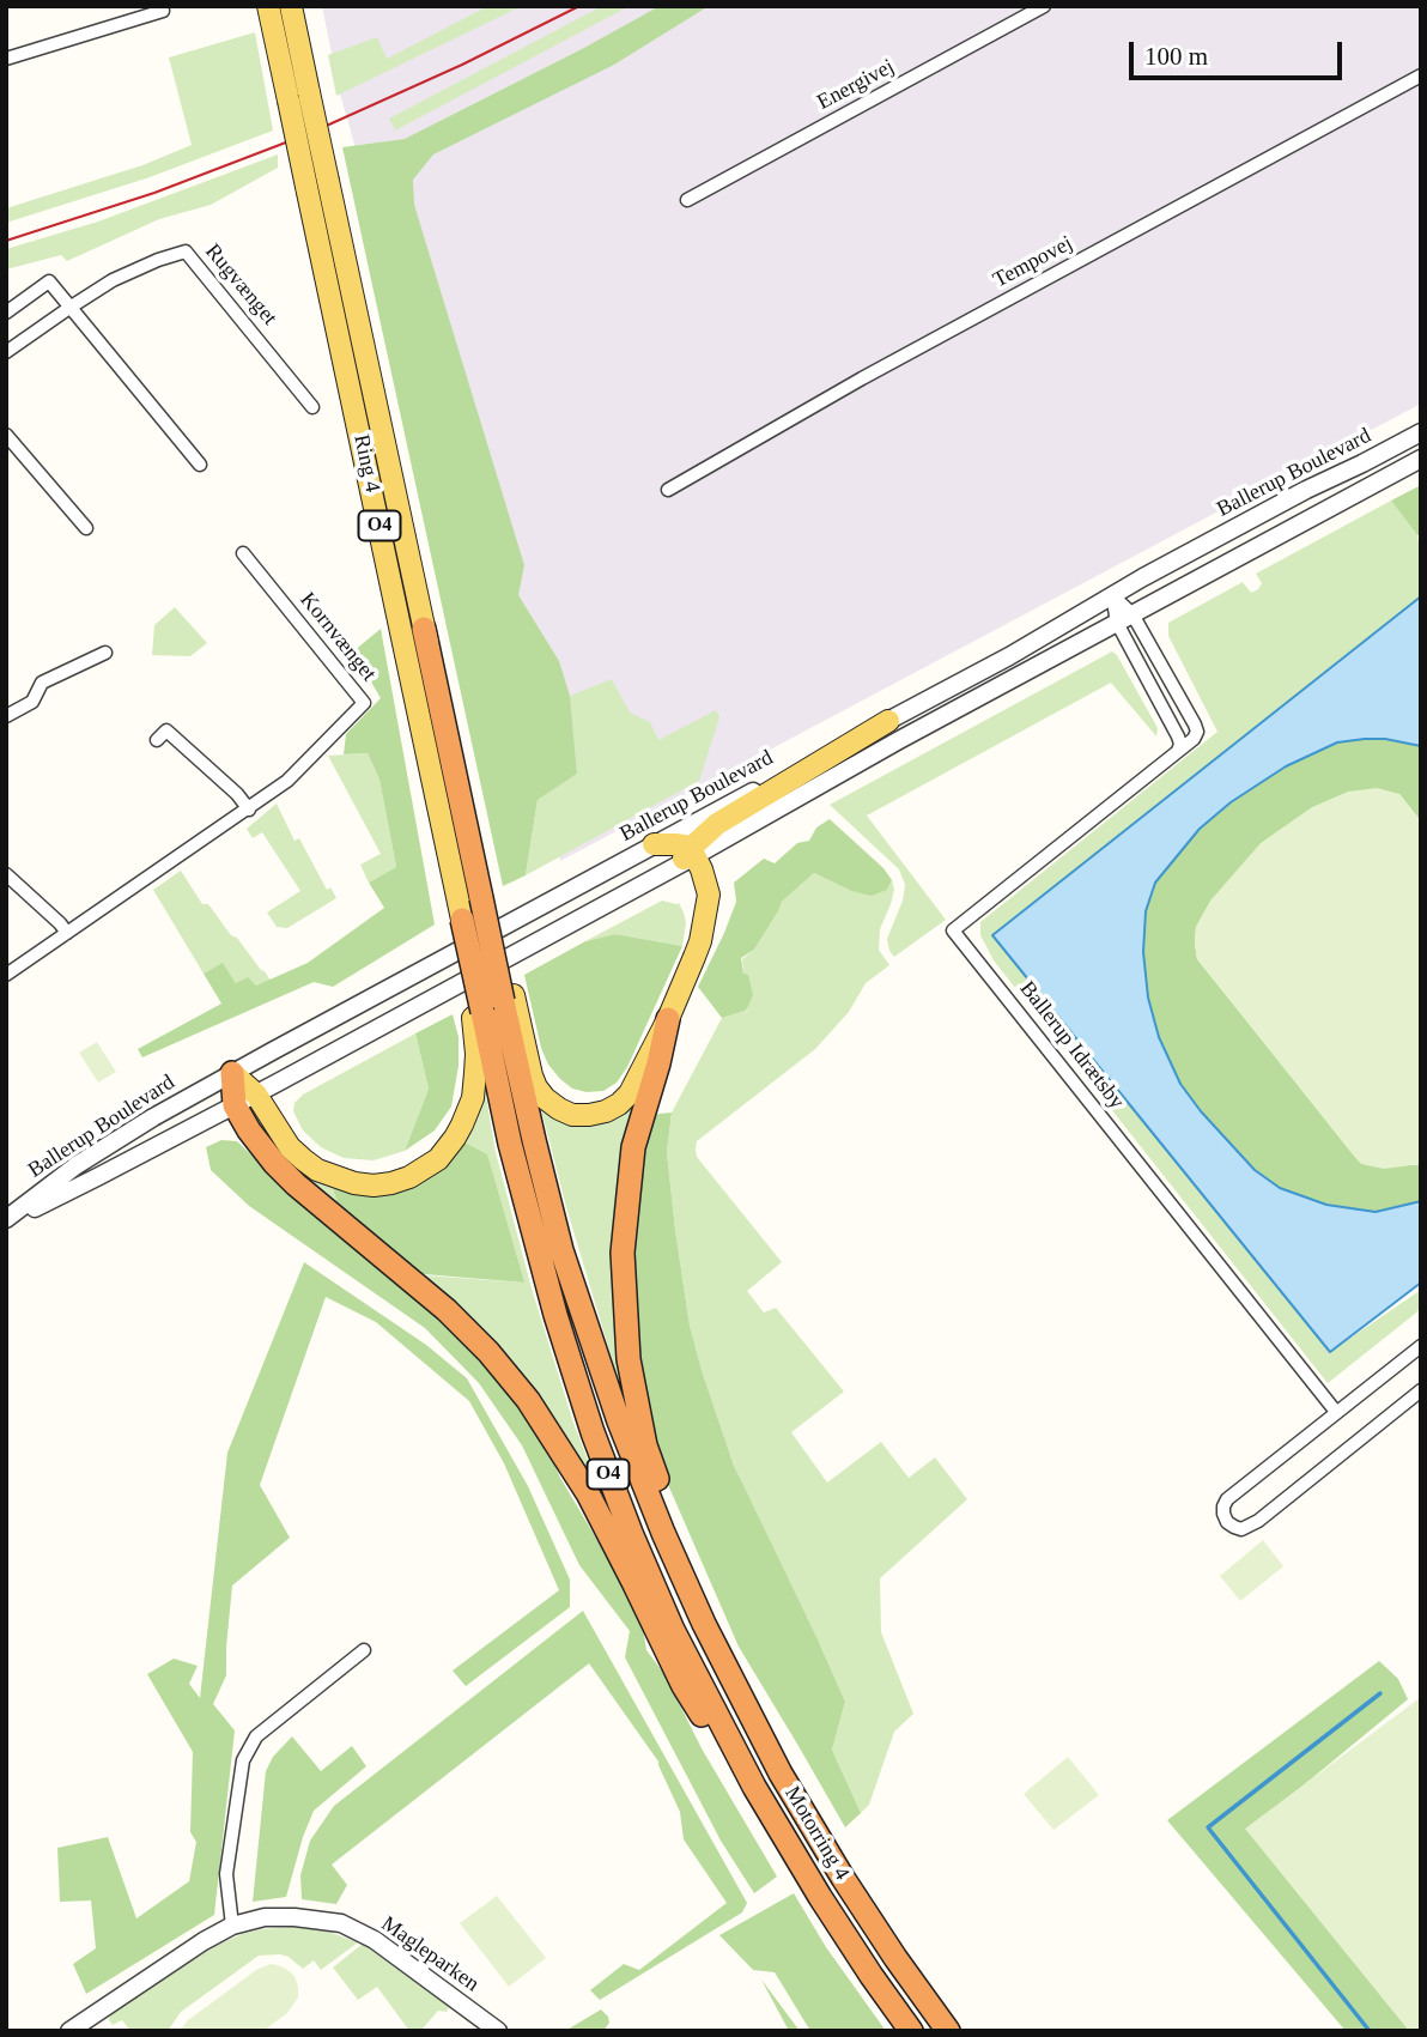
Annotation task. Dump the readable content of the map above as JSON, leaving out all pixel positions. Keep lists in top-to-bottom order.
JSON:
{
  "streets": {
    "highway": ["O4", "Motorring 4"],
    "main road": ["Ring 4"],
    "street": [
      "Energivej",
      "Tempovej",
      "Rugvænget",
      "Ballerup Boulevard",
      "Kornvænget",
      "Ballerup Idrætsby",
      "Magleparken"
    ]
  },
  "crossings": [
    ["Ring 4", "O4"],
    ["O4", "Motorring 4"]
  ],
  "scale_bar": "100 m"
}
